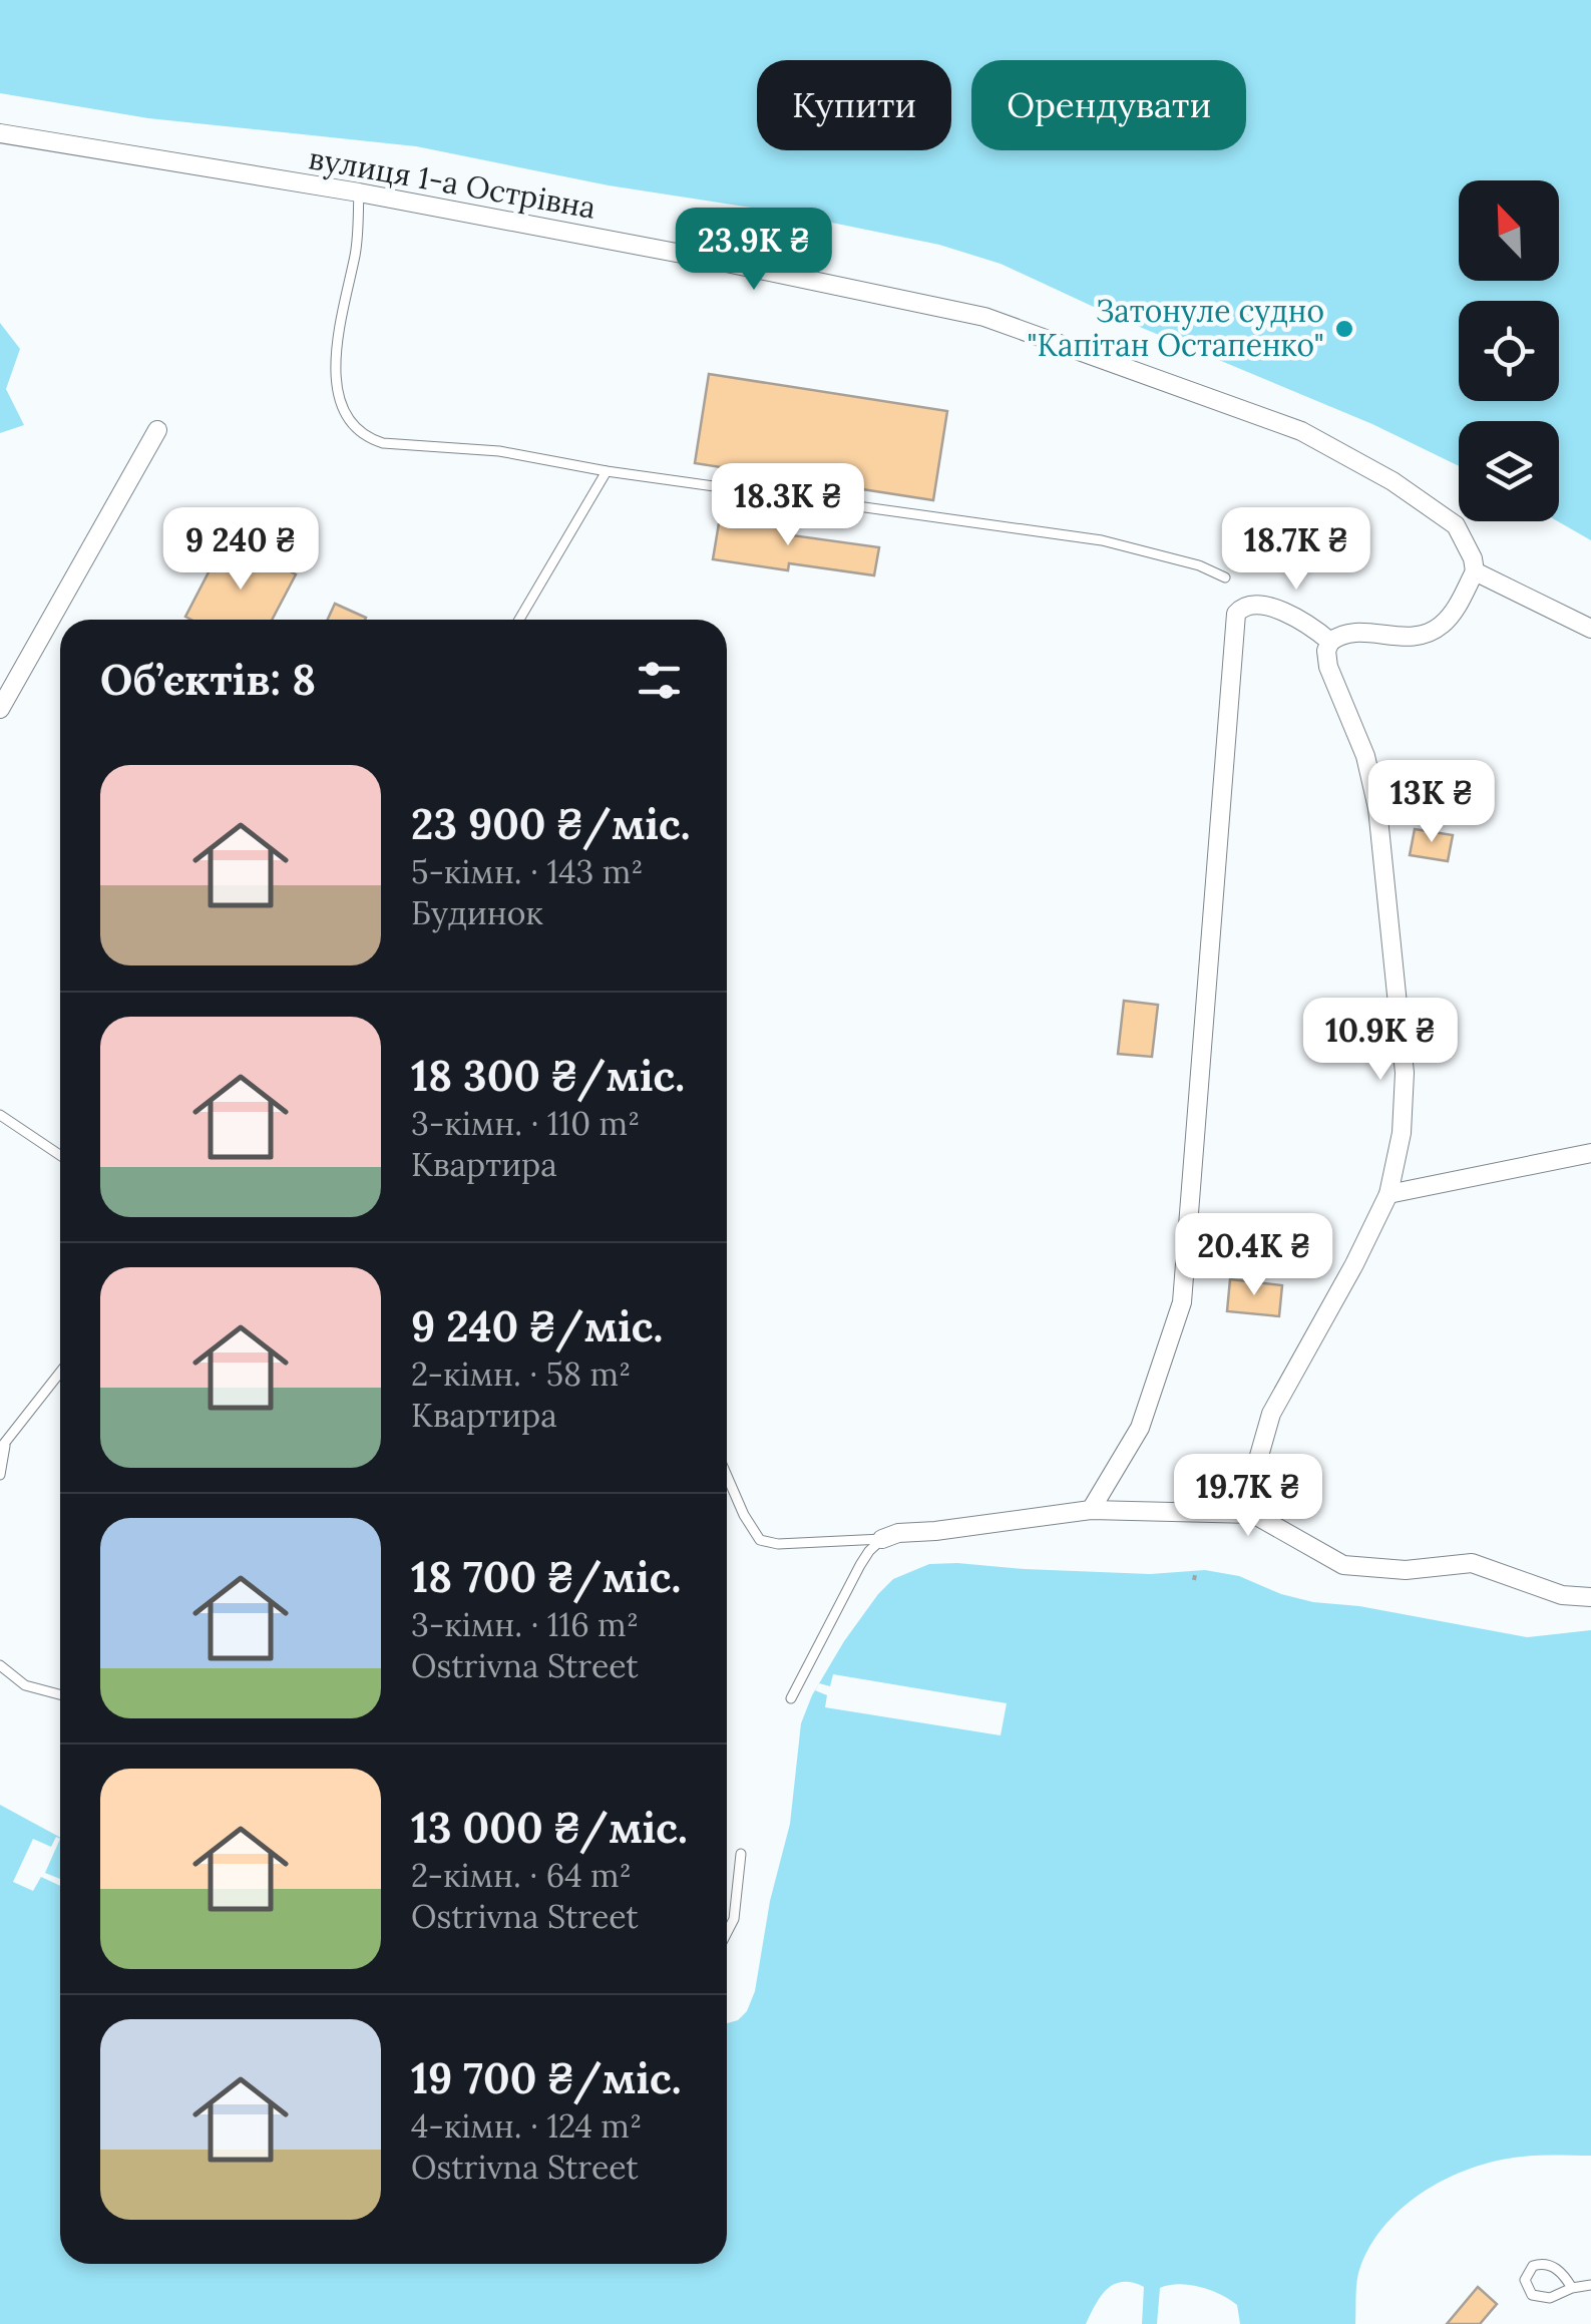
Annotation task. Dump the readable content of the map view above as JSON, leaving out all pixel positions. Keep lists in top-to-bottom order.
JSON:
{
  "streets": {
    "street": ["вулиця 1-а Острівна"]
  },
  "places": ["Затонуле судно \"Капітан Остапенко\""],
  "north": "top left",
  "page": {
    "chip": ["Купити", "Орендувати"],
    "price": [
      "23.9K ₴",
      "18.3K ₴",
      "9 240 ₴",
      "18.7K ₴",
      "13K ₴",
      "10.9K ₴",
      "20.4K ₴",
      "19.7K ₴"
    ],
    "heading": "Об’єктів: 8",
    "list": [
      {
        "name": "23 900 ₴/міс.",
        "note": "5-кімн. · 143 m² · Будинок"
      },
      {
        "name": "18 300 ₴/міс.",
        "note": "3-кімн. · 110 m² · Квартира"
      },
      {
        "name": "9 240 ₴/міс.",
        "note": "2-кімн. · 58 m² · Квартира"
      },
      {
        "name": "18 700 ₴/міс.",
        "note": "3-кімн. · 116 m² · Ostrivna Street"
      },
      {
        "name": "13 000 ₴/міс.",
        "note": "2-кімн. · 64 m² · Ostrivna Street"
      },
      {
        "name": "19 700 ₴/міс.",
        "note": "4-кімн. · 124 m² · Ostrivna Street"
      }
    ]
  }
}
